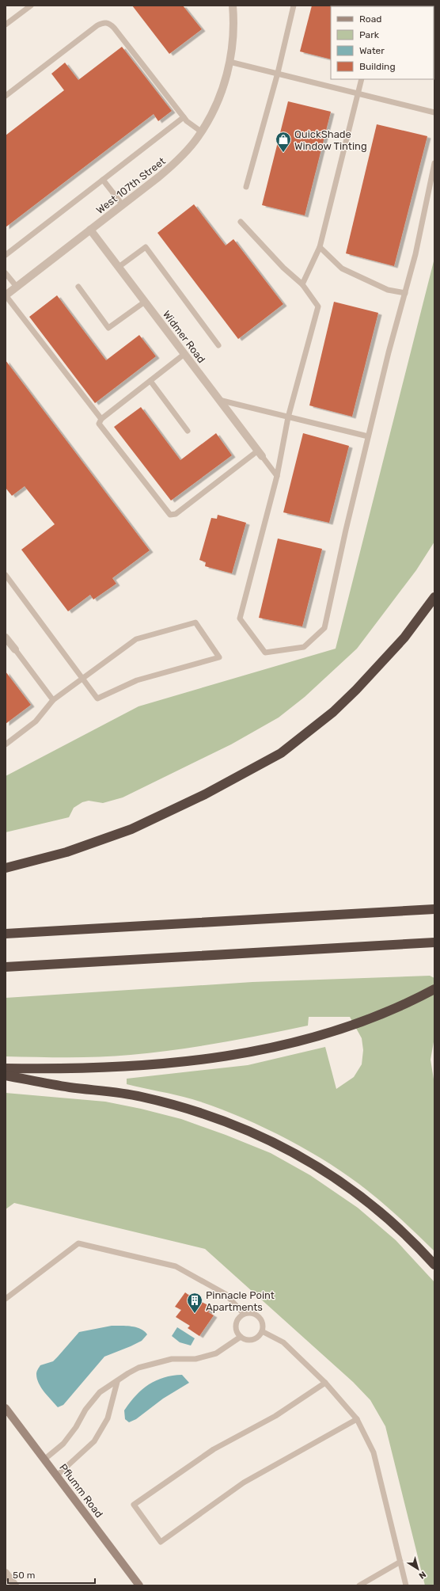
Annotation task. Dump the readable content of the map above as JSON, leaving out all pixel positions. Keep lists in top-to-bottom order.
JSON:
{
  "streets": {
    "main road": ["Pflumm Road"],
    "street": ["West 107th Street", "Widmer Road"]
  },
  "crossings": [
    ["West 107th Street", "Widmer Road"]
  ],
  "places": {
    "shop": ["QuickShade Window Tinting"],
    "building": ["Pinnacle Point Apartments"]
  },
  "legend": [
    "Road",
    "Park",
    "Water",
    "Building"
  ],
  "scale_bar": "50 m",
  "north": "bottom right"
}
